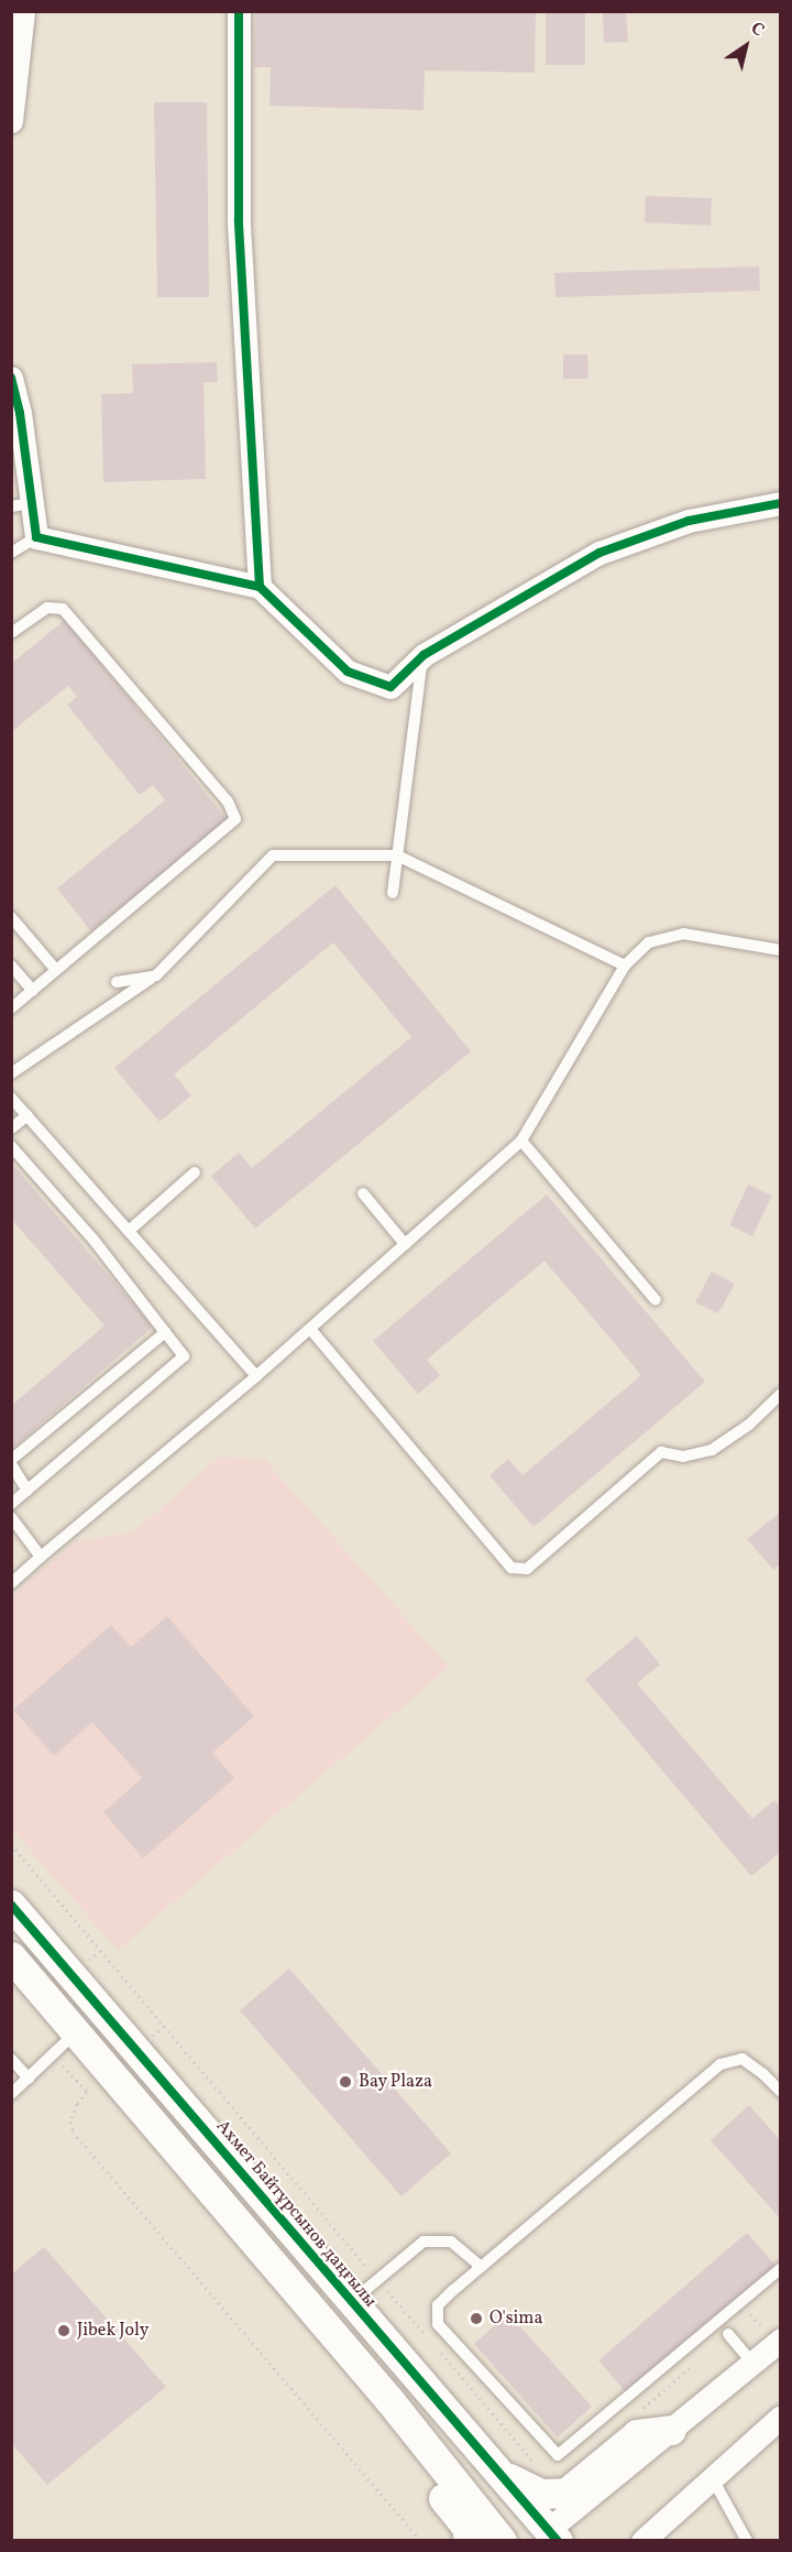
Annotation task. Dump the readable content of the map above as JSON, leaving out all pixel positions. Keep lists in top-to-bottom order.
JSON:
{
  "streets": {
    "street": ["Ахмет Байтұрсынов даңғылы"]
  },
  "places": ["Bay Plaza", "O'sima", "Jibek Joly"],
  "north": "top right"
}
